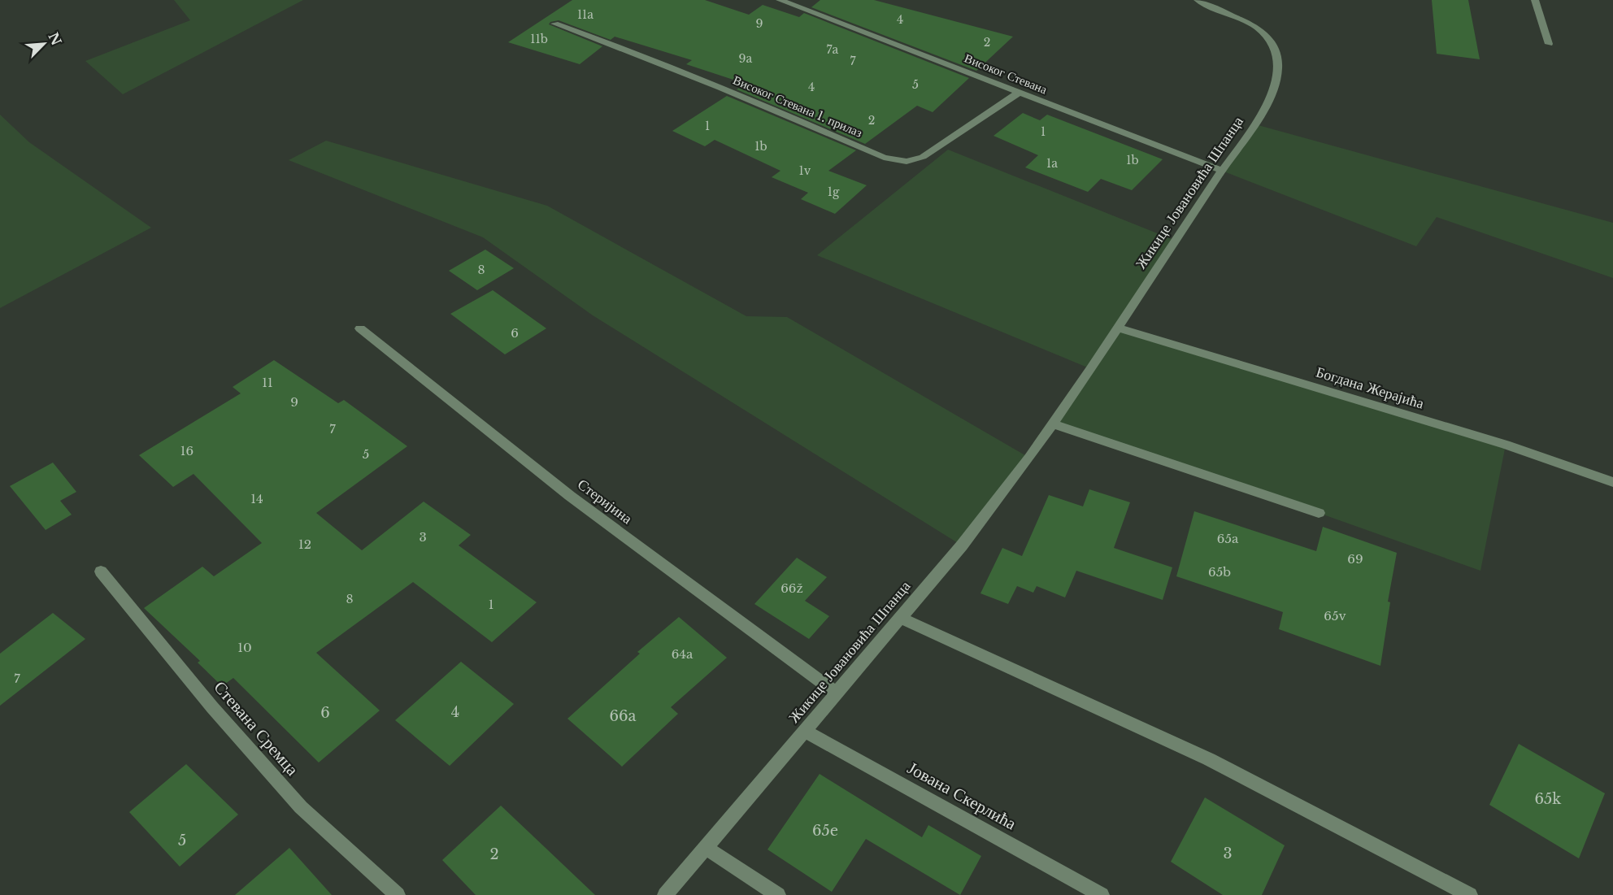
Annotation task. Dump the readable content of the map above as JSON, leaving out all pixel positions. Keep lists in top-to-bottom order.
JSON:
{
  "streets": {
    "street": [
      "Високог Стевана",
      "Високог Стевана 1. прилаз",
      "Жикице Јовановића Шпанца",
      "Богдана Жерајића",
      "Стеријина",
      "Стевана Сремца",
      "Јована Скерлића"
    ]
  },
  "crossings": [
    ["Високог Стевана", "Високог Стевана 1. прилаз"],
    ["Високог Стевана", "Жикице Јовановића Шпанца"],
    ["Жикице Јовановића Шпанца", "Богдана Жерајића"],
    ["Жикице Јовановића Шпанца", "Стеријина"],
    ["Жикице Јовановића Шпанца", "Јована Скерлића"]
  ],
  "house_numbers": [
    "11a",
    "4",
    "9",
    "11b",
    "2",
    "7a",
    "9a",
    "7",
    "5",
    "4",
    "2",
    "1",
    "1",
    "1b",
    "1b",
    "1a",
    "1v",
    "1g",
    "8",
    "6",
    "11",
    "9",
    "7",
    "16",
    "5",
    "14",
    "3",
    "65a",
    "12",
    "69",
    "65b",
    "66ž",
    "8",
    "1",
    "65v",
    "10",
    "64a",
    "7",
    "4",
    "6",
    "66a",
    "65k",
    "65e",
    "5",
    "3",
    "2"
  ],
  "north": "top right"
}
